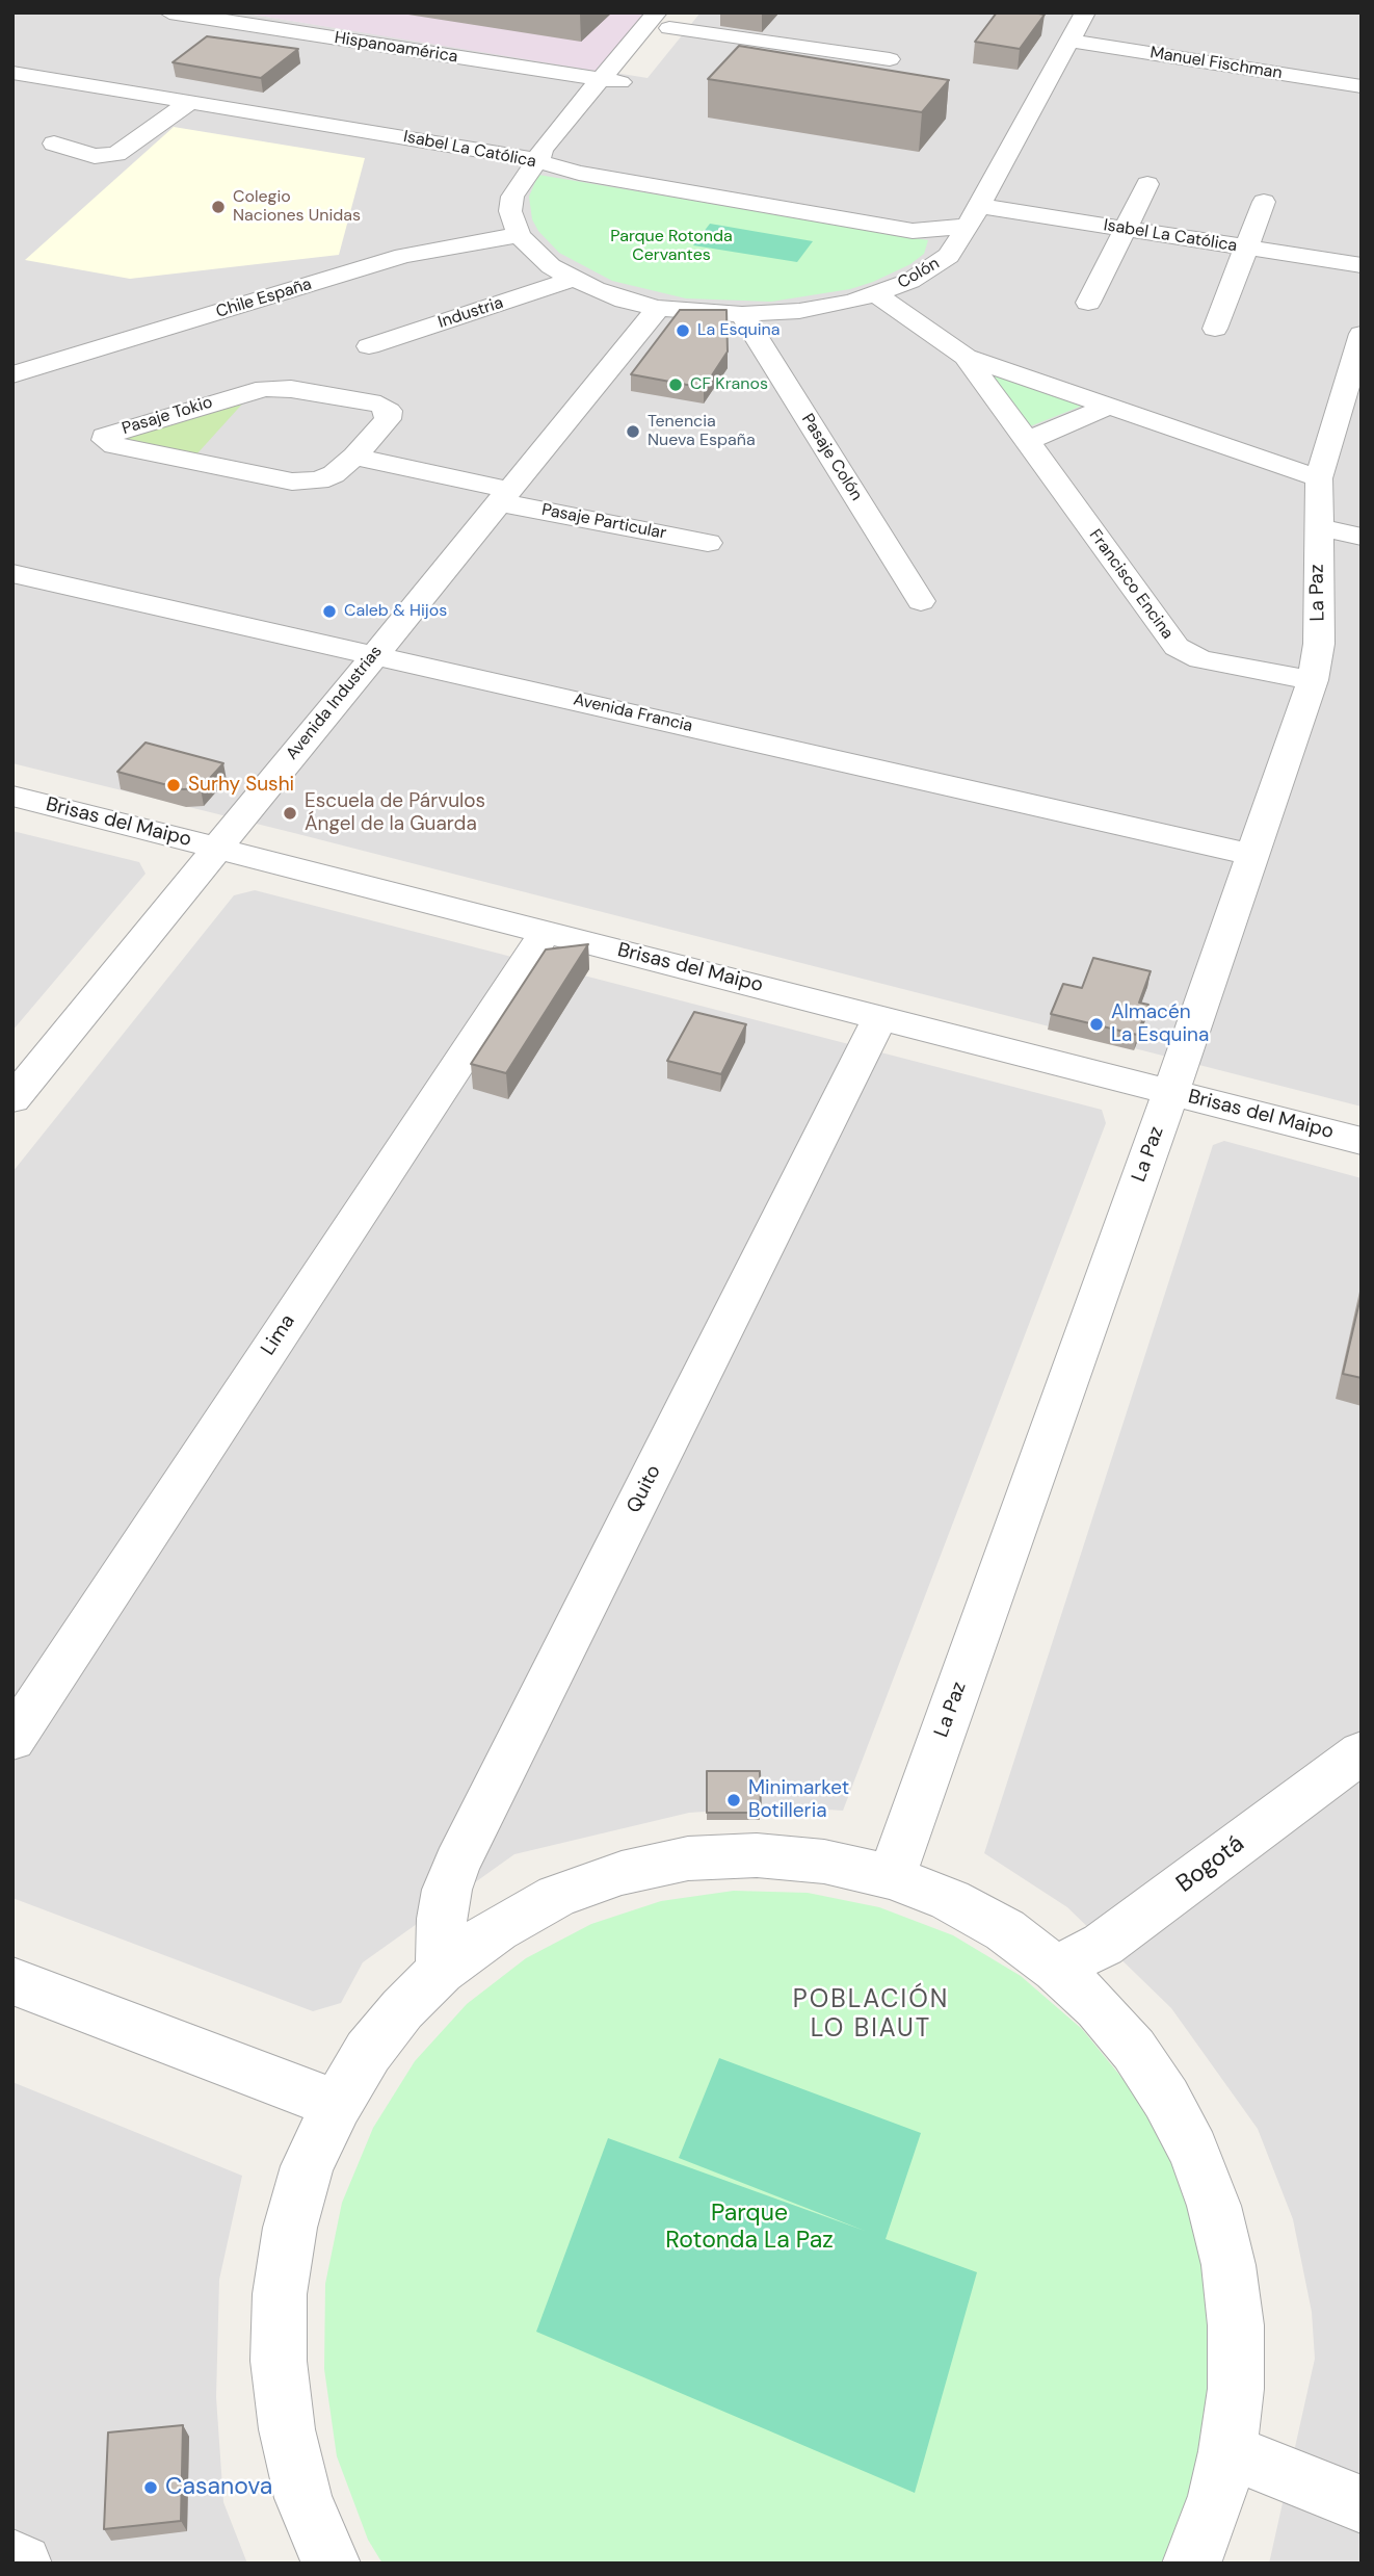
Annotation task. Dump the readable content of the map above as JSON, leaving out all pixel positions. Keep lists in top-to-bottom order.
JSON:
{
  "streets": {
    "street": [
      "Hispanoamérica",
      "Manuel Fischman",
      "Isabel La Católica",
      "Colón",
      "Chile España",
      "Industria",
      "Pasaje Tokio",
      "Pasaje Colón",
      "Pasaje Particular",
      "Francisco Encina",
      "La Paz",
      "Avenida Industrias",
      "Avenida Francia",
      "Brisas del Maipo",
      "Lima",
      "Quito",
      "Bogotá"
    ]
  },
  "crossings": [
    ["Manuel Fischman", "Colón"],
    ["Isabel La Católica", "Colón"],
    ["Colón", "Pasaje Colón"],
    ["Colón", "Francisco Encina"],
    ["Colón", "Avenida Industrias"],
    ["Pasaje Particular", "Avenida Industrias"],
    ["Francisco Encina", "La Paz"],
    ["La Paz", "Avenida Francia"],
    ["La Paz", "Brisas del Maipo"],
    ["Avenida Industrias", "Avenida Francia"],
    ["Avenida Industrias", "Brisas del Maipo"],
    ["Brisas del Maipo", "Lima"],
    ["Brisas del Maipo", "Quito"]
  ],
  "districts": ["POBLACIÓN LO BIAUT"],
  "parks": ["Parque Rotonda Cervantes", "Parque Rotonda La Paz"],
  "places": [
    "Colegio Naciones Unidas",
    "La Esquina",
    "CF Kranos",
    "Tenencia Nueva España",
    "Caleb & Hijos",
    "Surhy Sushi",
    "Escuela de Párvulos Ángel de la Guarda",
    "Almacén La Esquina",
    "Minimarket Botilleria",
    "Casanova"
  ]
}
